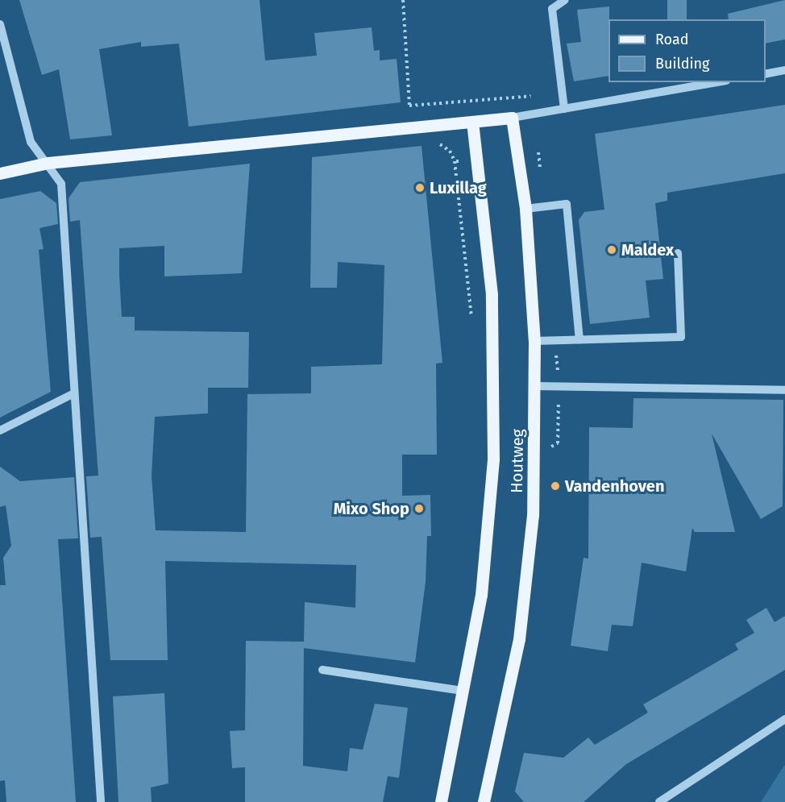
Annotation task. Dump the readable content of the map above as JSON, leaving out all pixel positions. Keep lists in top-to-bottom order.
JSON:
{
  "streets": {
    "main road": ["Houtweg"]
  },
  "places": [
    "Luxillag",
    "Maldex",
    "Vandenhoven",
    "Mixo Shop"
  ],
  "legend": ["Road", "Building"]
}
